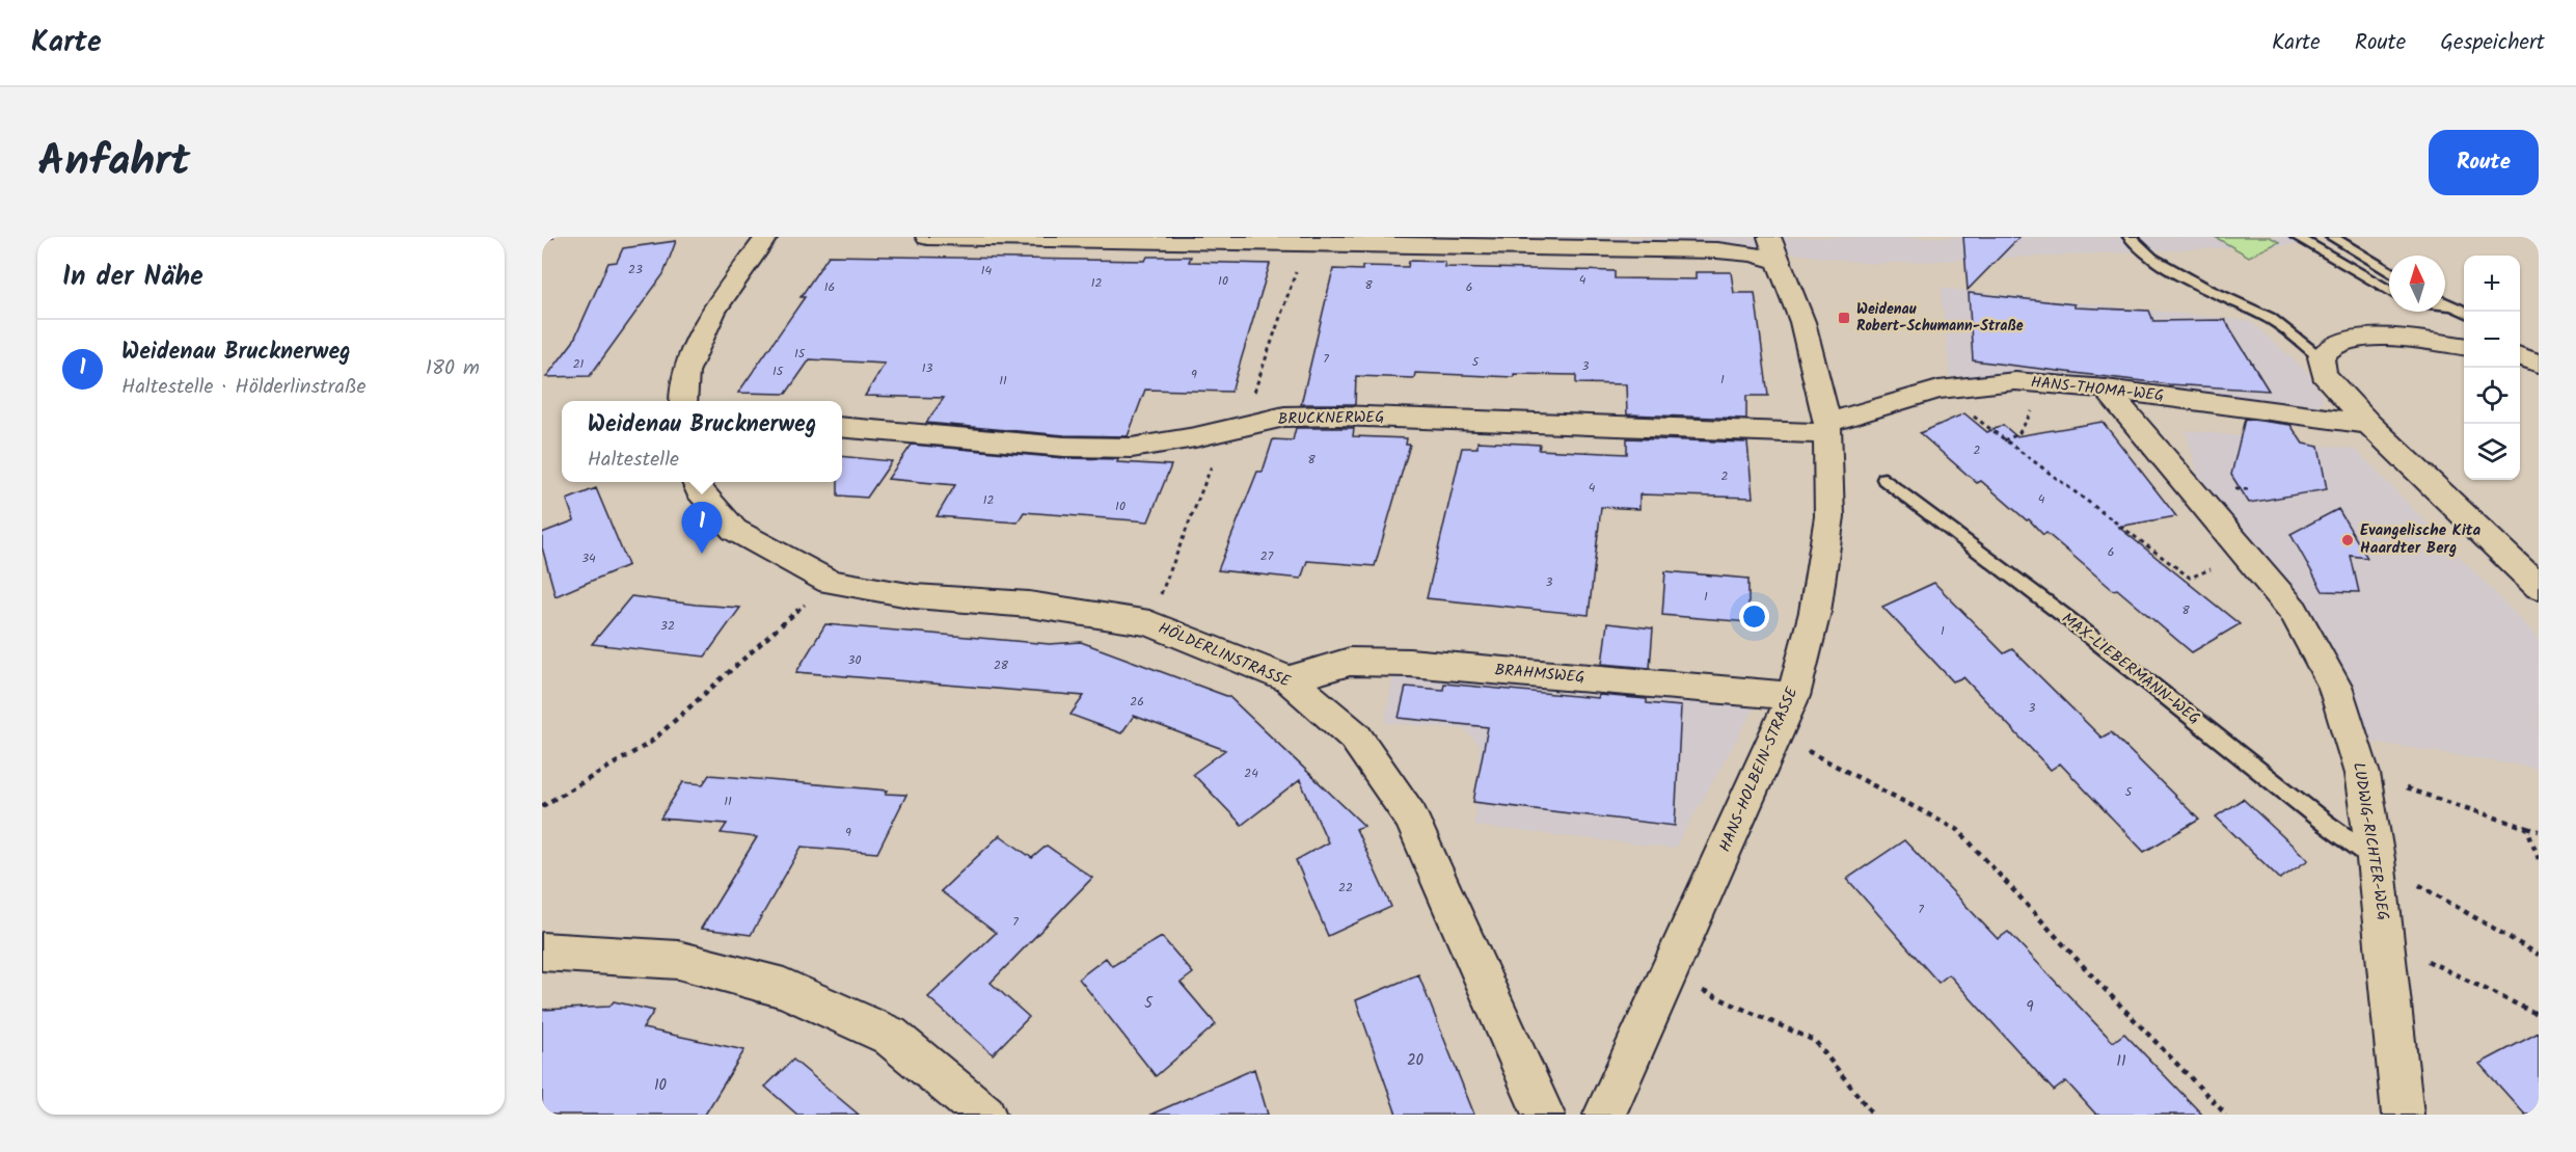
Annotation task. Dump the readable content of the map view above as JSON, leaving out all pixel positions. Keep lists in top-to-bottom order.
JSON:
{
  "streets": {
    "street": [
      "HANS-THOMA-WEG",
      "BRUCKNERWEG",
      "HÖLDERLINSTRASSE",
      "BRAHMSWEG",
      "HANS-HOLBEIN-STRASSE",
      "LUDWIG-RICHTER-WEG"
    ],
    "lane": ["MAX-LIEBERMANN-WEG"]
  },
  "crossings": [
    ["HANS-THOMA-WEG", "BRUCKNERWEG"],
    ["HANS-THOMA-WEG", "HANS-HOLBEIN-STRASSE"],
    ["HANS-THOMA-WEG", "LUDWIG-RICHTER-WEG"],
    ["BRUCKNERWEG", "HANS-HOLBEIN-STRASSE"],
    ["HÖLDERLINSTRASSE", "BRAHMSWEG"],
    ["MAX-LIEBERMANN-WEG", "LUDWIG-RICHTER-WEG"],
    ["BRAHMSWEG", "HANS-HOLBEIN-STRASSE"]
  ],
  "places": {
    "transit": ["Weidenau Robert-Schumann-Straße"],
    "other": ["Evangelische Kita Haardter Berg"]
  },
  "house_numbers": [
    "23",
    "14",
    "4",
    "10",
    "12",
    "8",
    "16",
    "6",
    "15",
    "7",
    "5",
    "21",
    "3",
    "13",
    "15",
    "9",
    "1",
    "11",
    "2",
    "8",
    "2",
    "4",
    "4",
    "12",
    "10",
    "6",
    "27",
    "34",
    "3",
    "1",
    "8",
    "32",
    "1",
    "30",
    "28",
    "26",
    "3",
    "24",
    "5",
    "11",
    "9",
    "22",
    "7",
    "7",
    "5",
    "9",
    "20",
    "11",
    "10"
  ],
  "north": "top",
  "page": {
    "header": "Karte",
    "nav": ["Karte", "Route", "Gespeichert"],
    "title": "Anfahrt",
    "buttons": "Route",
    "heading": "In der Nähe",
    "map_buttons": ["+", "−"],
    "list": [
      {
        "mark": "1",
        "name": "Weidenau Brucknerweg",
        "note": "Haltestelle · Hölderlinstraße",
        "value": "180 m"
      }
    ],
    "popup": ["Weidenau Brucknerweg", "Haltestelle"],
    "pins": "1"
  }
}
